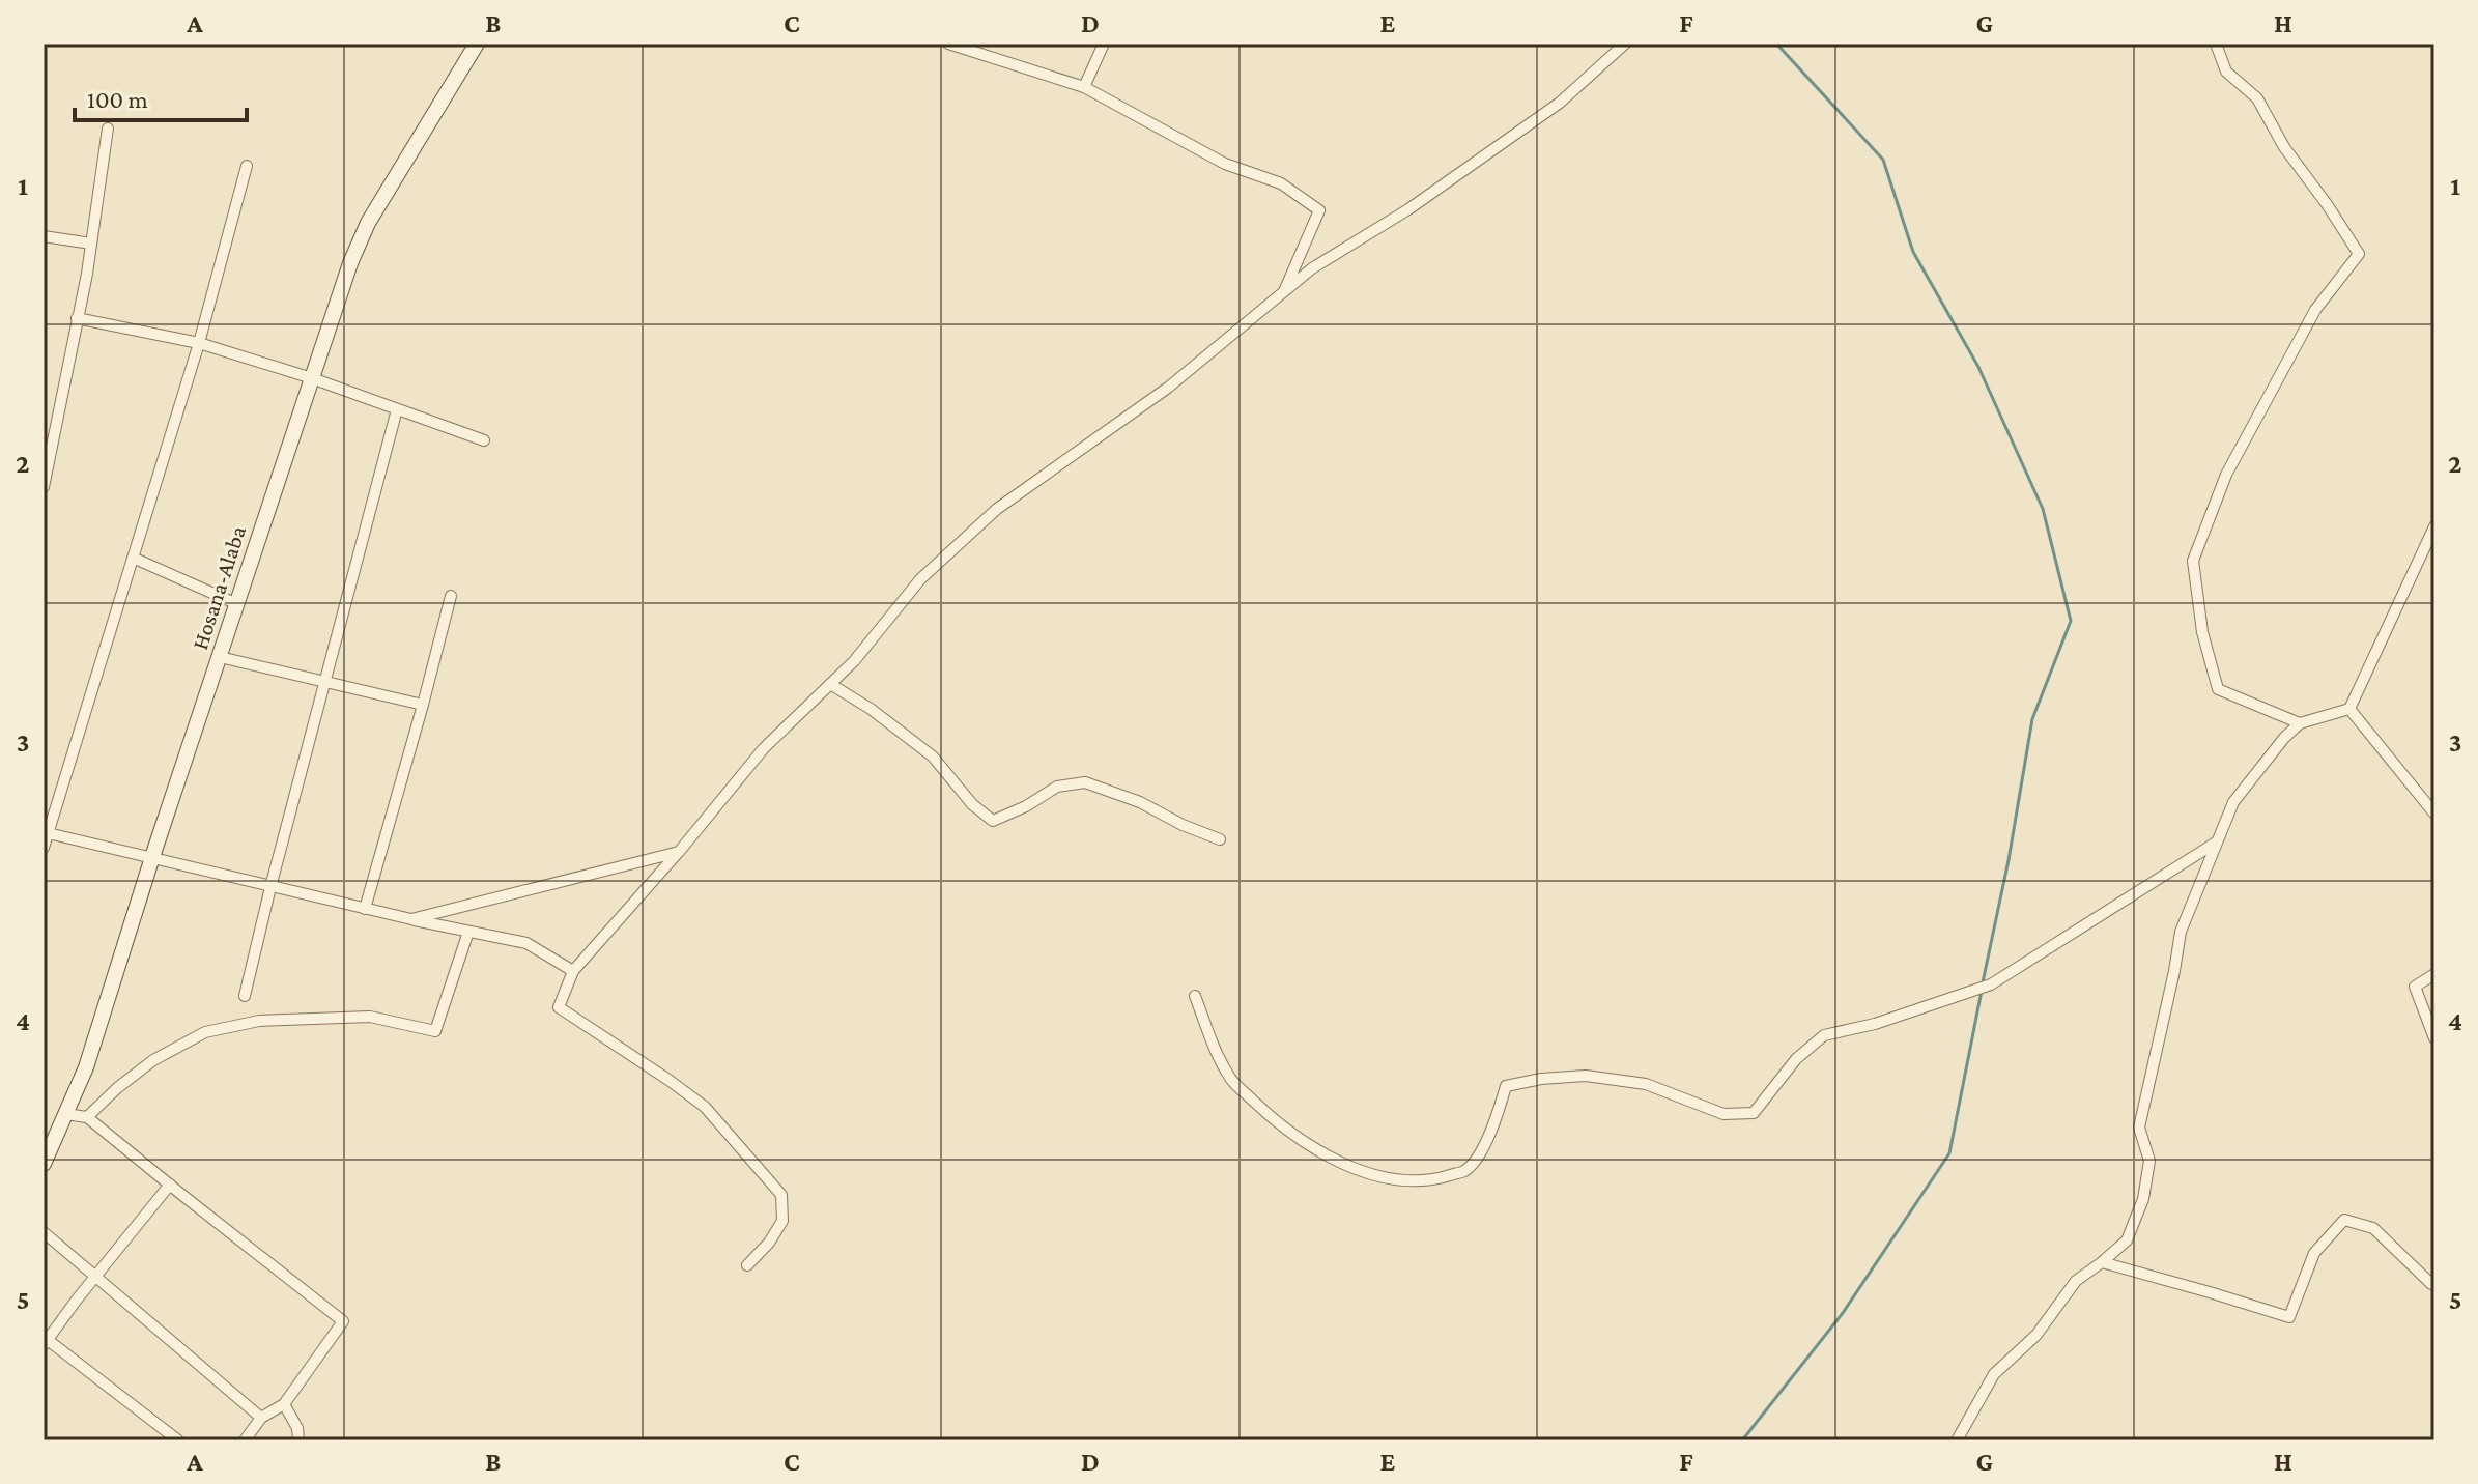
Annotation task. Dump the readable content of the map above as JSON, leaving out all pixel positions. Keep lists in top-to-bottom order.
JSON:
{
  "streets": {
    "main road": ["Hosana-Alaba"]
  },
  "scale_bar": "100 m",
  "grid": {
    "columns": [
      "A",
      "B",
      "C",
      "D",
      "E",
      "F",
      "G",
      "H"
    ],
    "rows": [
      "1",
      "2",
      "3",
      "4",
      "5"
    ]
  }
}
